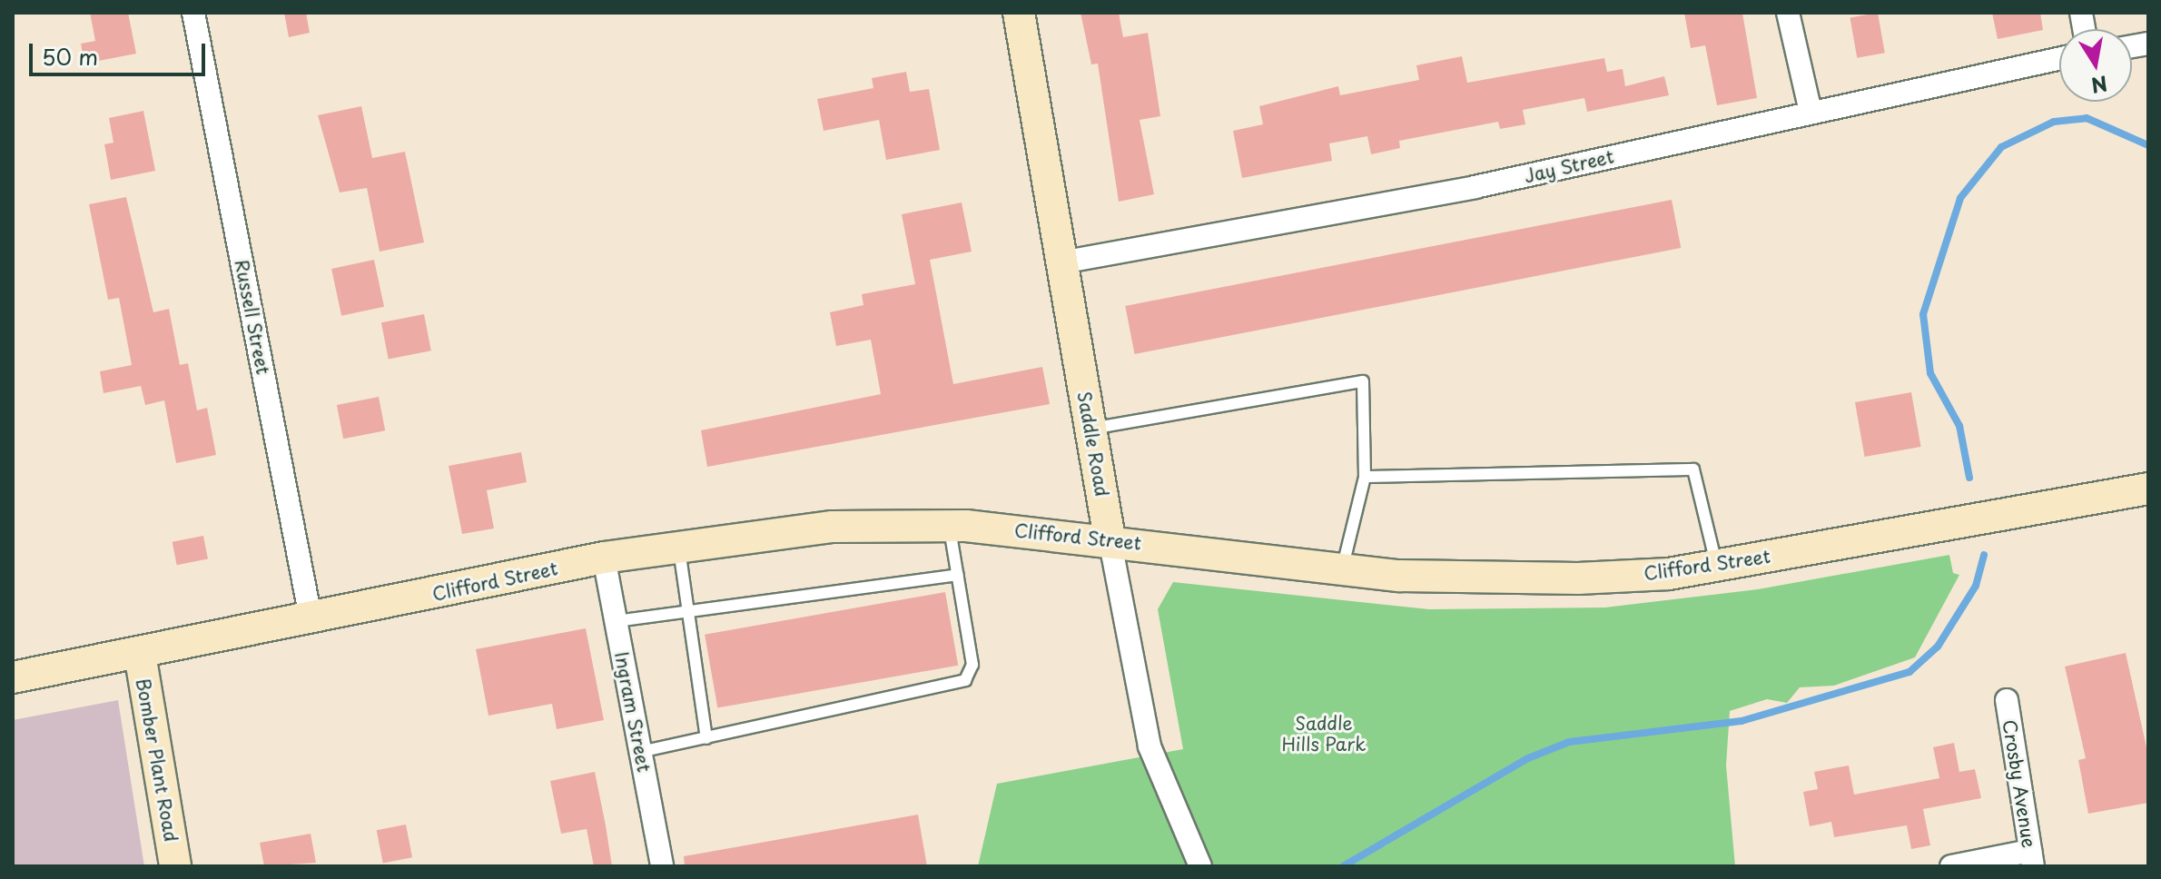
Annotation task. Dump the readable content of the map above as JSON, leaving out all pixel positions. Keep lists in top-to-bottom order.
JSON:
{
  "streets": {
    "main road": ["Saddle Road", "Clifford Street", "Bomber Plant Road"],
    "street": [
      "Jay Street",
      "Russell Street",
      "Ingram Street",
      "Crosby Avenue"
    ]
  },
  "crossings": [
    ["Jay Street", "Saddle Road"],
    ["Russell Street", "Clifford Street"],
    ["Saddle Road", "Clifford Street"],
    ["Clifford Street", "Ingram Street"],
    ["Clifford Street", "Bomber Plant Road"]
  ],
  "parks": ["Saddle Hills Park"],
  "scale_bar": "50 m",
  "north": "bottom"
}
